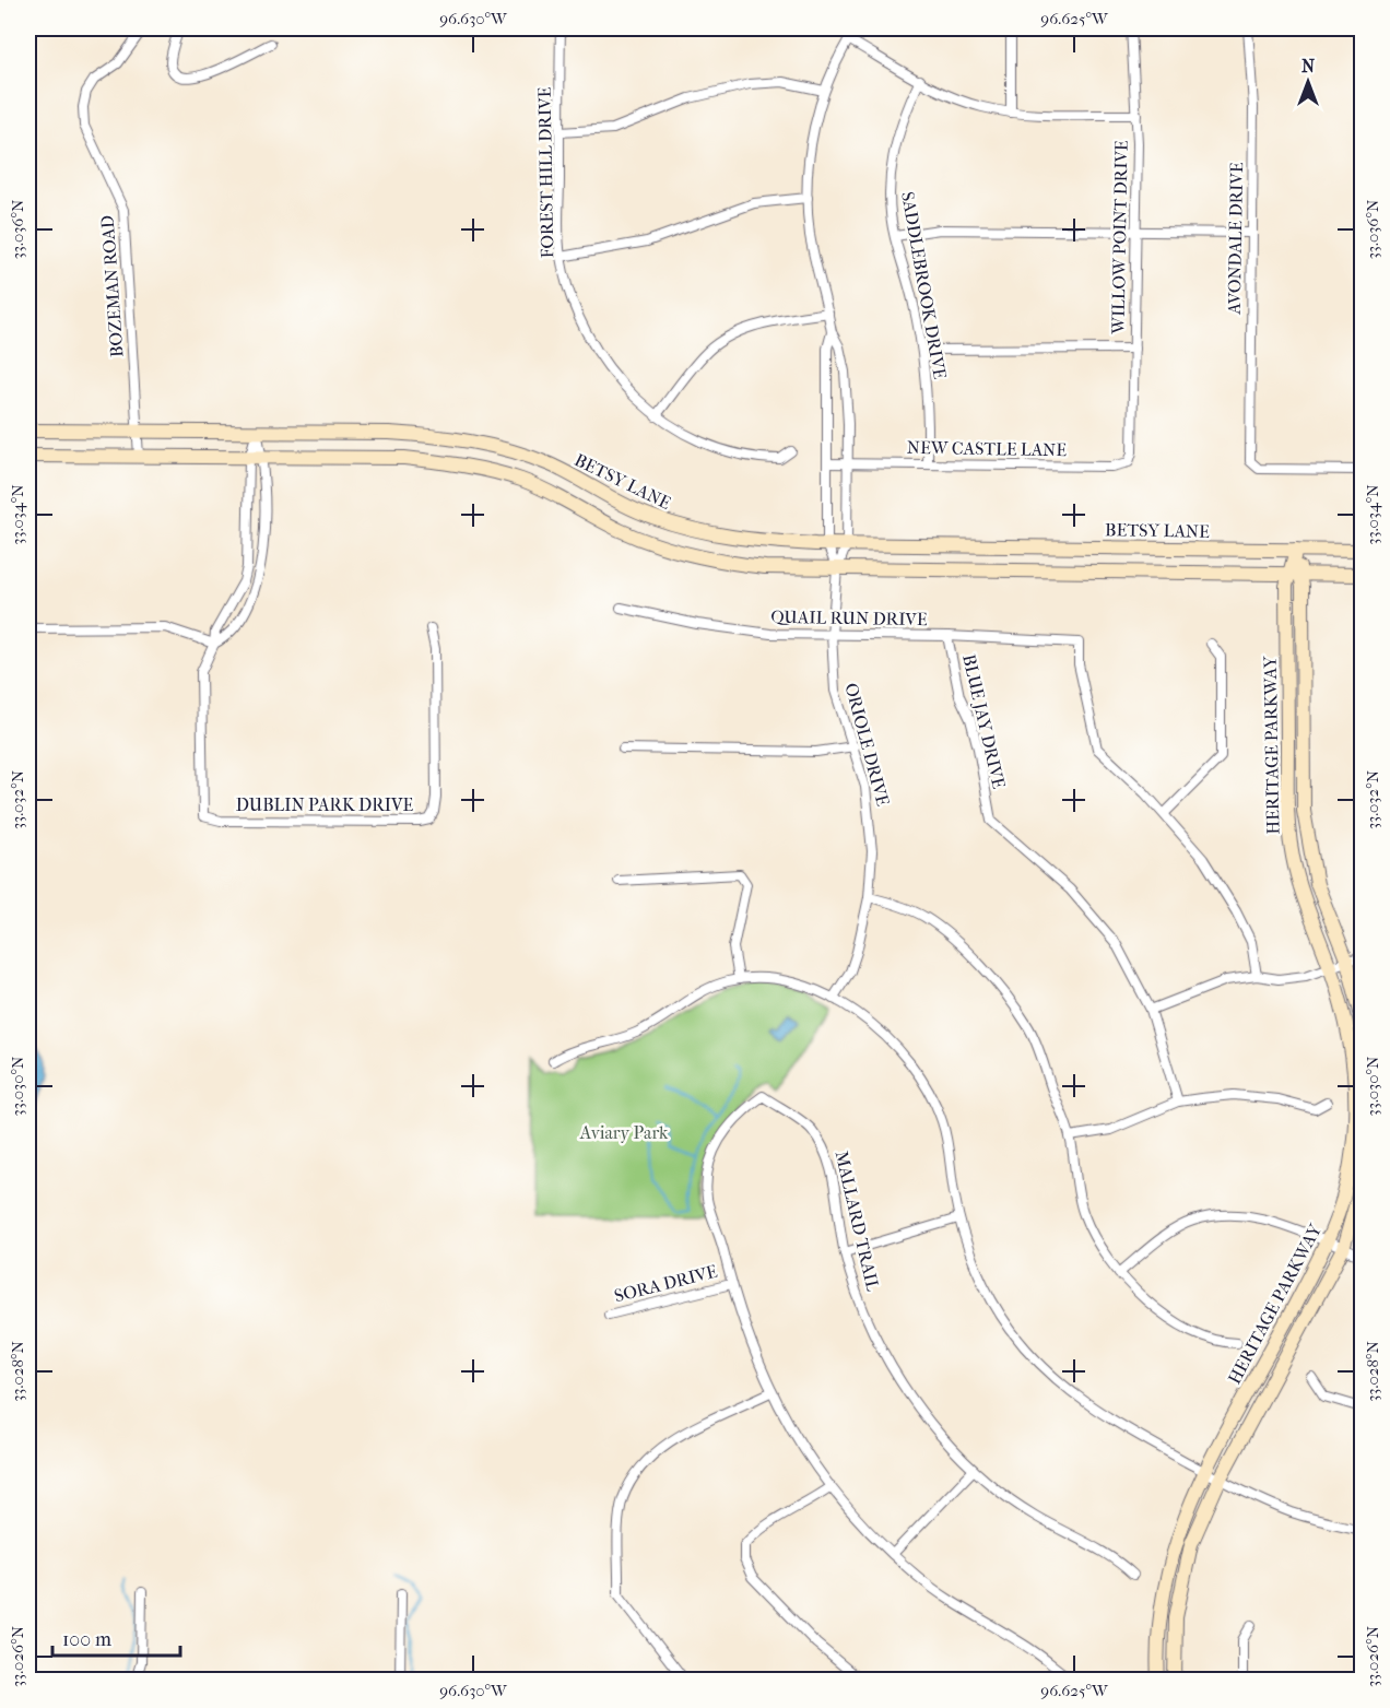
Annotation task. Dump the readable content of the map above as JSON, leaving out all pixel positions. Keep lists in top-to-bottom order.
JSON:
{
  "streets": {
    "main road": ["BETSY LANE", "HERITAGE PARKWAY"],
    "street": [
      "FOREST HILL DRIVE",
      "WILLOW POINT DRIVE",
      "AVONDALE DRIVE",
      "SADDLEBROOK DRIVE",
      "BOZEMAN ROAD",
      "NEW CASTLE LANE",
      "QUAIL RUN DRIVE",
      "BLUE JAY DRIVE",
      "ORIOLE DRIVE",
      "DUBLIN PARK DRIVE",
      "MALLARD TRAIL",
      "SORA DRIVE"
    ]
  },
  "crossings": [
    ["WILLOW POINT DRIVE", "NEW CASTLE LANE"],
    ["SADDLEBROOK DRIVE", "NEW CASTLE LANE"],
    ["BOZEMAN ROAD", "BETSY LANE"],
    ["NEW CASTLE LANE", "ORIOLE DRIVE"],
    ["BETSY LANE", "ORIOLE DRIVE"],
    ["BETSY LANE", "HERITAGE PARKWAY"],
    ["BETSY LANE", "DUBLIN PARK DRIVE"],
    ["QUAIL RUN DRIVE", "BLUE JAY DRIVE"],
    ["QUAIL RUN DRIVE", "ORIOLE DRIVE"],
    ["MALLARD TRAIL", "SORA DRIVE"]
  ],
  "parks": ["Aviary Park"],
  "scale_bar": "100 m",
  "north": "top",
  "coordinates": [
    "96.630°W",
    "96.625°W",
    "33.036°N",
    "33.034°N",
    "33.032°N",
    "33.030°N",
    "33.028°N",
    "33.026°N"
  ]
}
